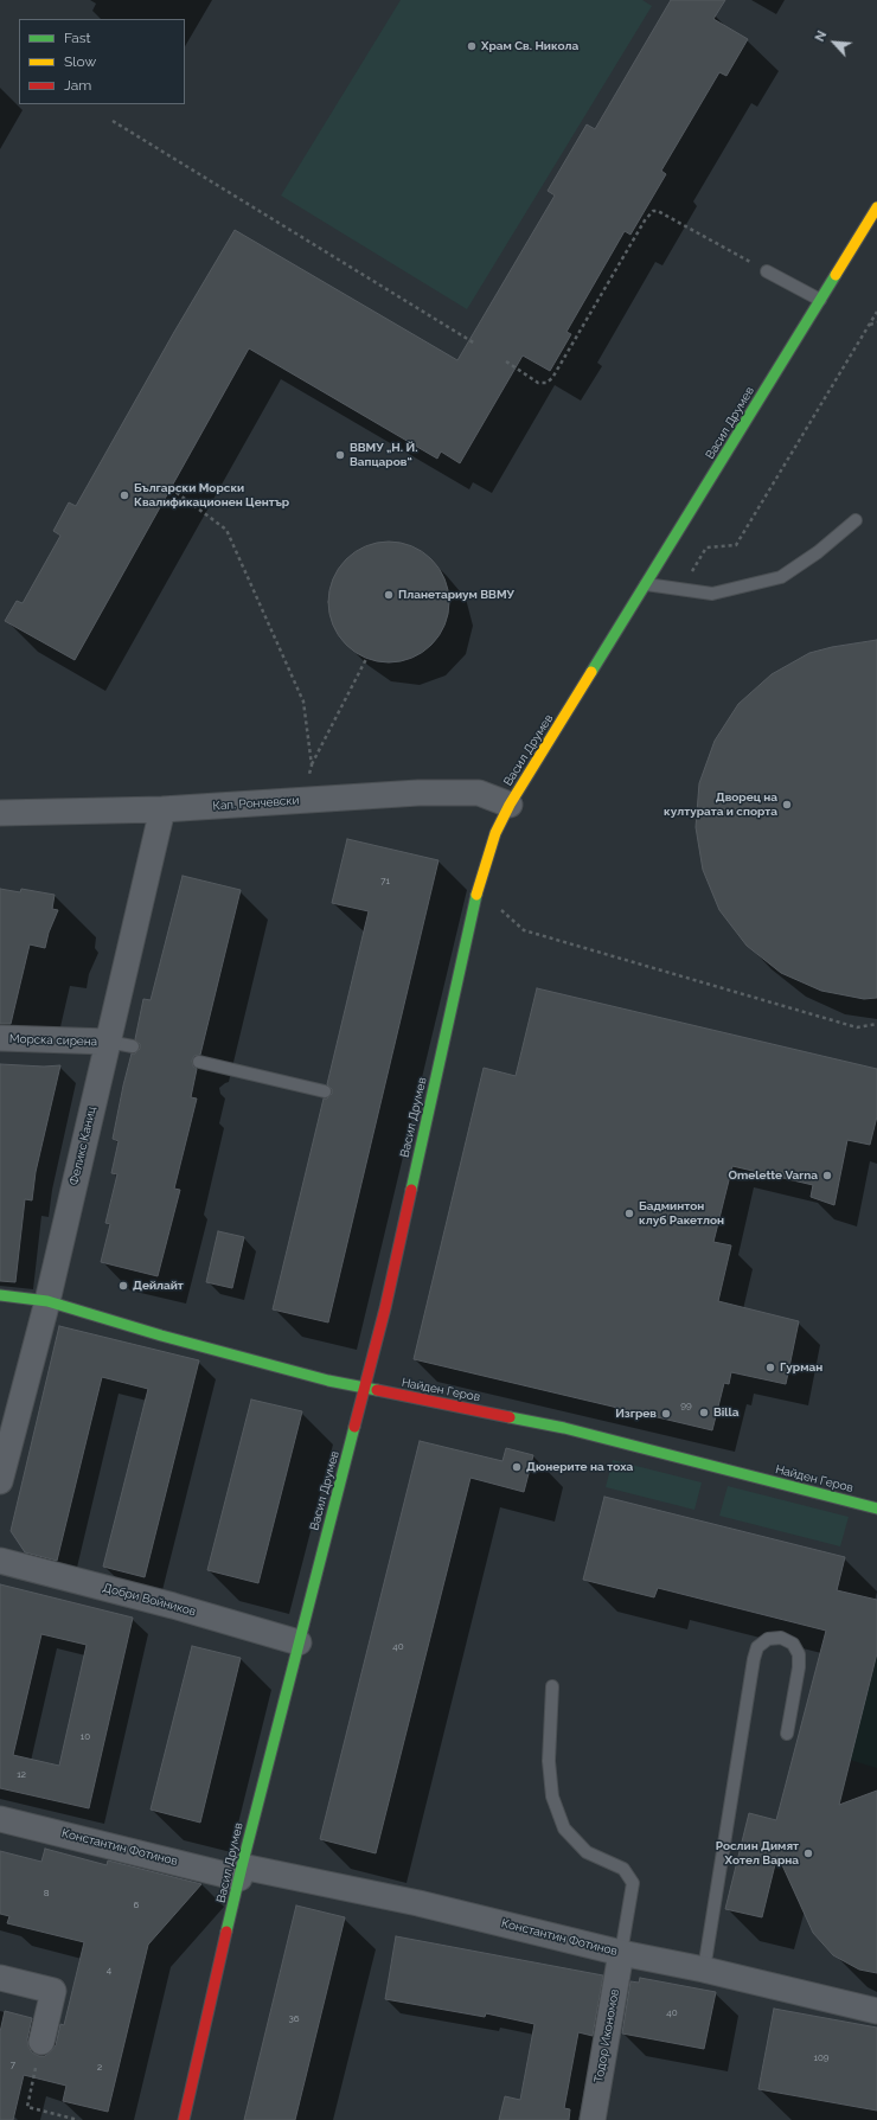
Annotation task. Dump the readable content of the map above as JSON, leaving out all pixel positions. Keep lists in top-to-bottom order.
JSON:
{
  "streets": {
    "street": [
      "Васил Друмев",
      "Кап. Рончевски",
      "Морска сирена",
      "Феликс Каниц",
      "Найден Геров",
      "Добри Войников",
      "Константин Фотинов",
      "Тодор Икономов"
    ]
  },
  "crossings": [
    ["Васил Друмев", "Кап. Рончевски"],
    ["Васил Друмев", "Найден Геров"],
    ["Васил Друмев", "Добри Войников"],
    ["Васил Друмев", "Константин Фотинов"],
    ["Кап. Рончевски", "Феликс Каниц"],
    ["Морска сирена", "Феликс Каниц"],
    ["Феликс Каниц", "Найден Геров"],
    ["Константин Фотинов", "Тодор Икономов"]
  ],
  "places": [
    "Храм Св. Никола",
    "ВВМУ „Н. Й. Вапцаров“",
    "Български Морски Квалификационен Център",
    "Планетариум ВВМУ",
    "Дворец на културата и спорта",
    "Omelette Varna",
    "Бадминтон клуб Ракетлон",
    "Дейлайт",
    "Гурман",
    "Billa",
    "Изгрев",
    "Дюнерите на тоха",
    "Рослин Димят Хотел Варна"
  ],
  "house_numbers": [
    "71",
    "99",
    "40",
    "10",
    "12",
    "8",
    "6",
    "4",
    "40",
    "36",
    "109",
    "7",
    "2"
  ],
  "legend": ["Fast", "Slow", "Jam"],
  "north": "top left"
}
